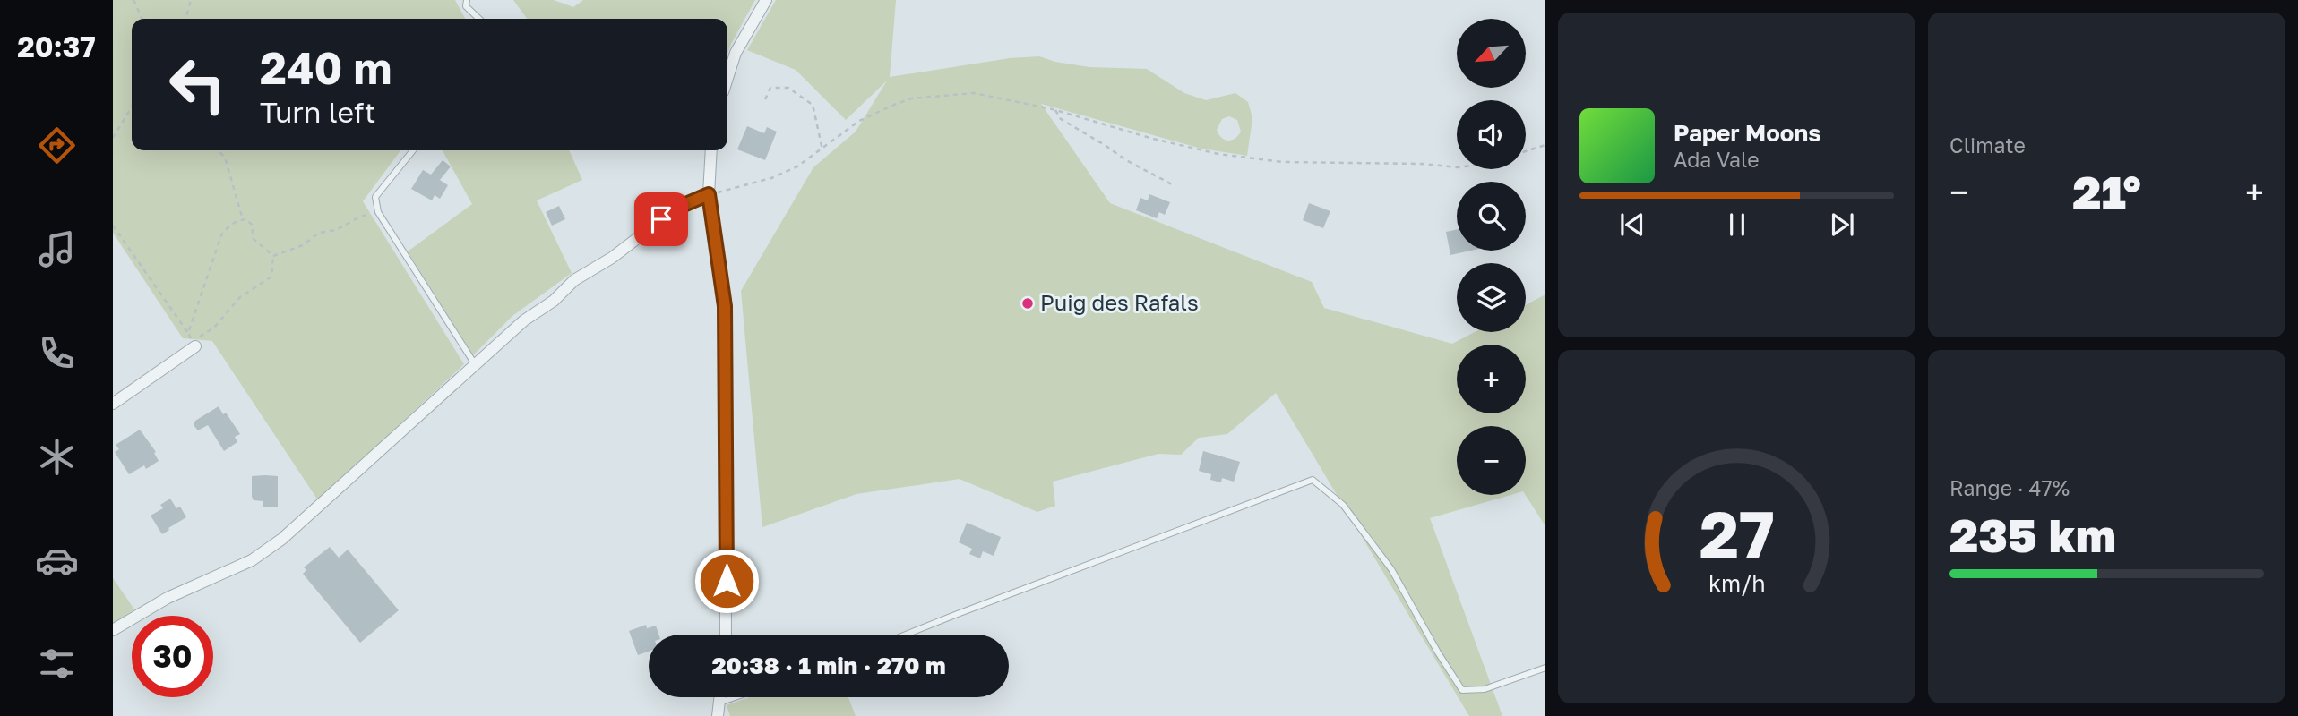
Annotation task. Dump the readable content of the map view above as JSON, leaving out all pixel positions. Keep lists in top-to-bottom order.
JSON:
{
  "places": ["Puig des Rafals"],
  "north": "bottom left",
  "page": {
    "tabs": "20:37",
    "tile": [
      "Climate",
      ["Range · 47%", "235 km"]
    ],
    "map_buttons": ["+", "−"],
    "turn": ["240 m", "Turn left"],
    "song": ["Paper Moons", "Ada Vale"],
    "heat": ["−", "21°", "+"],
    "limit": "30",
    "trip": "20:38 · 1 min · 270 m",
    "gauge": ["27", "km/h"]
  }
}
